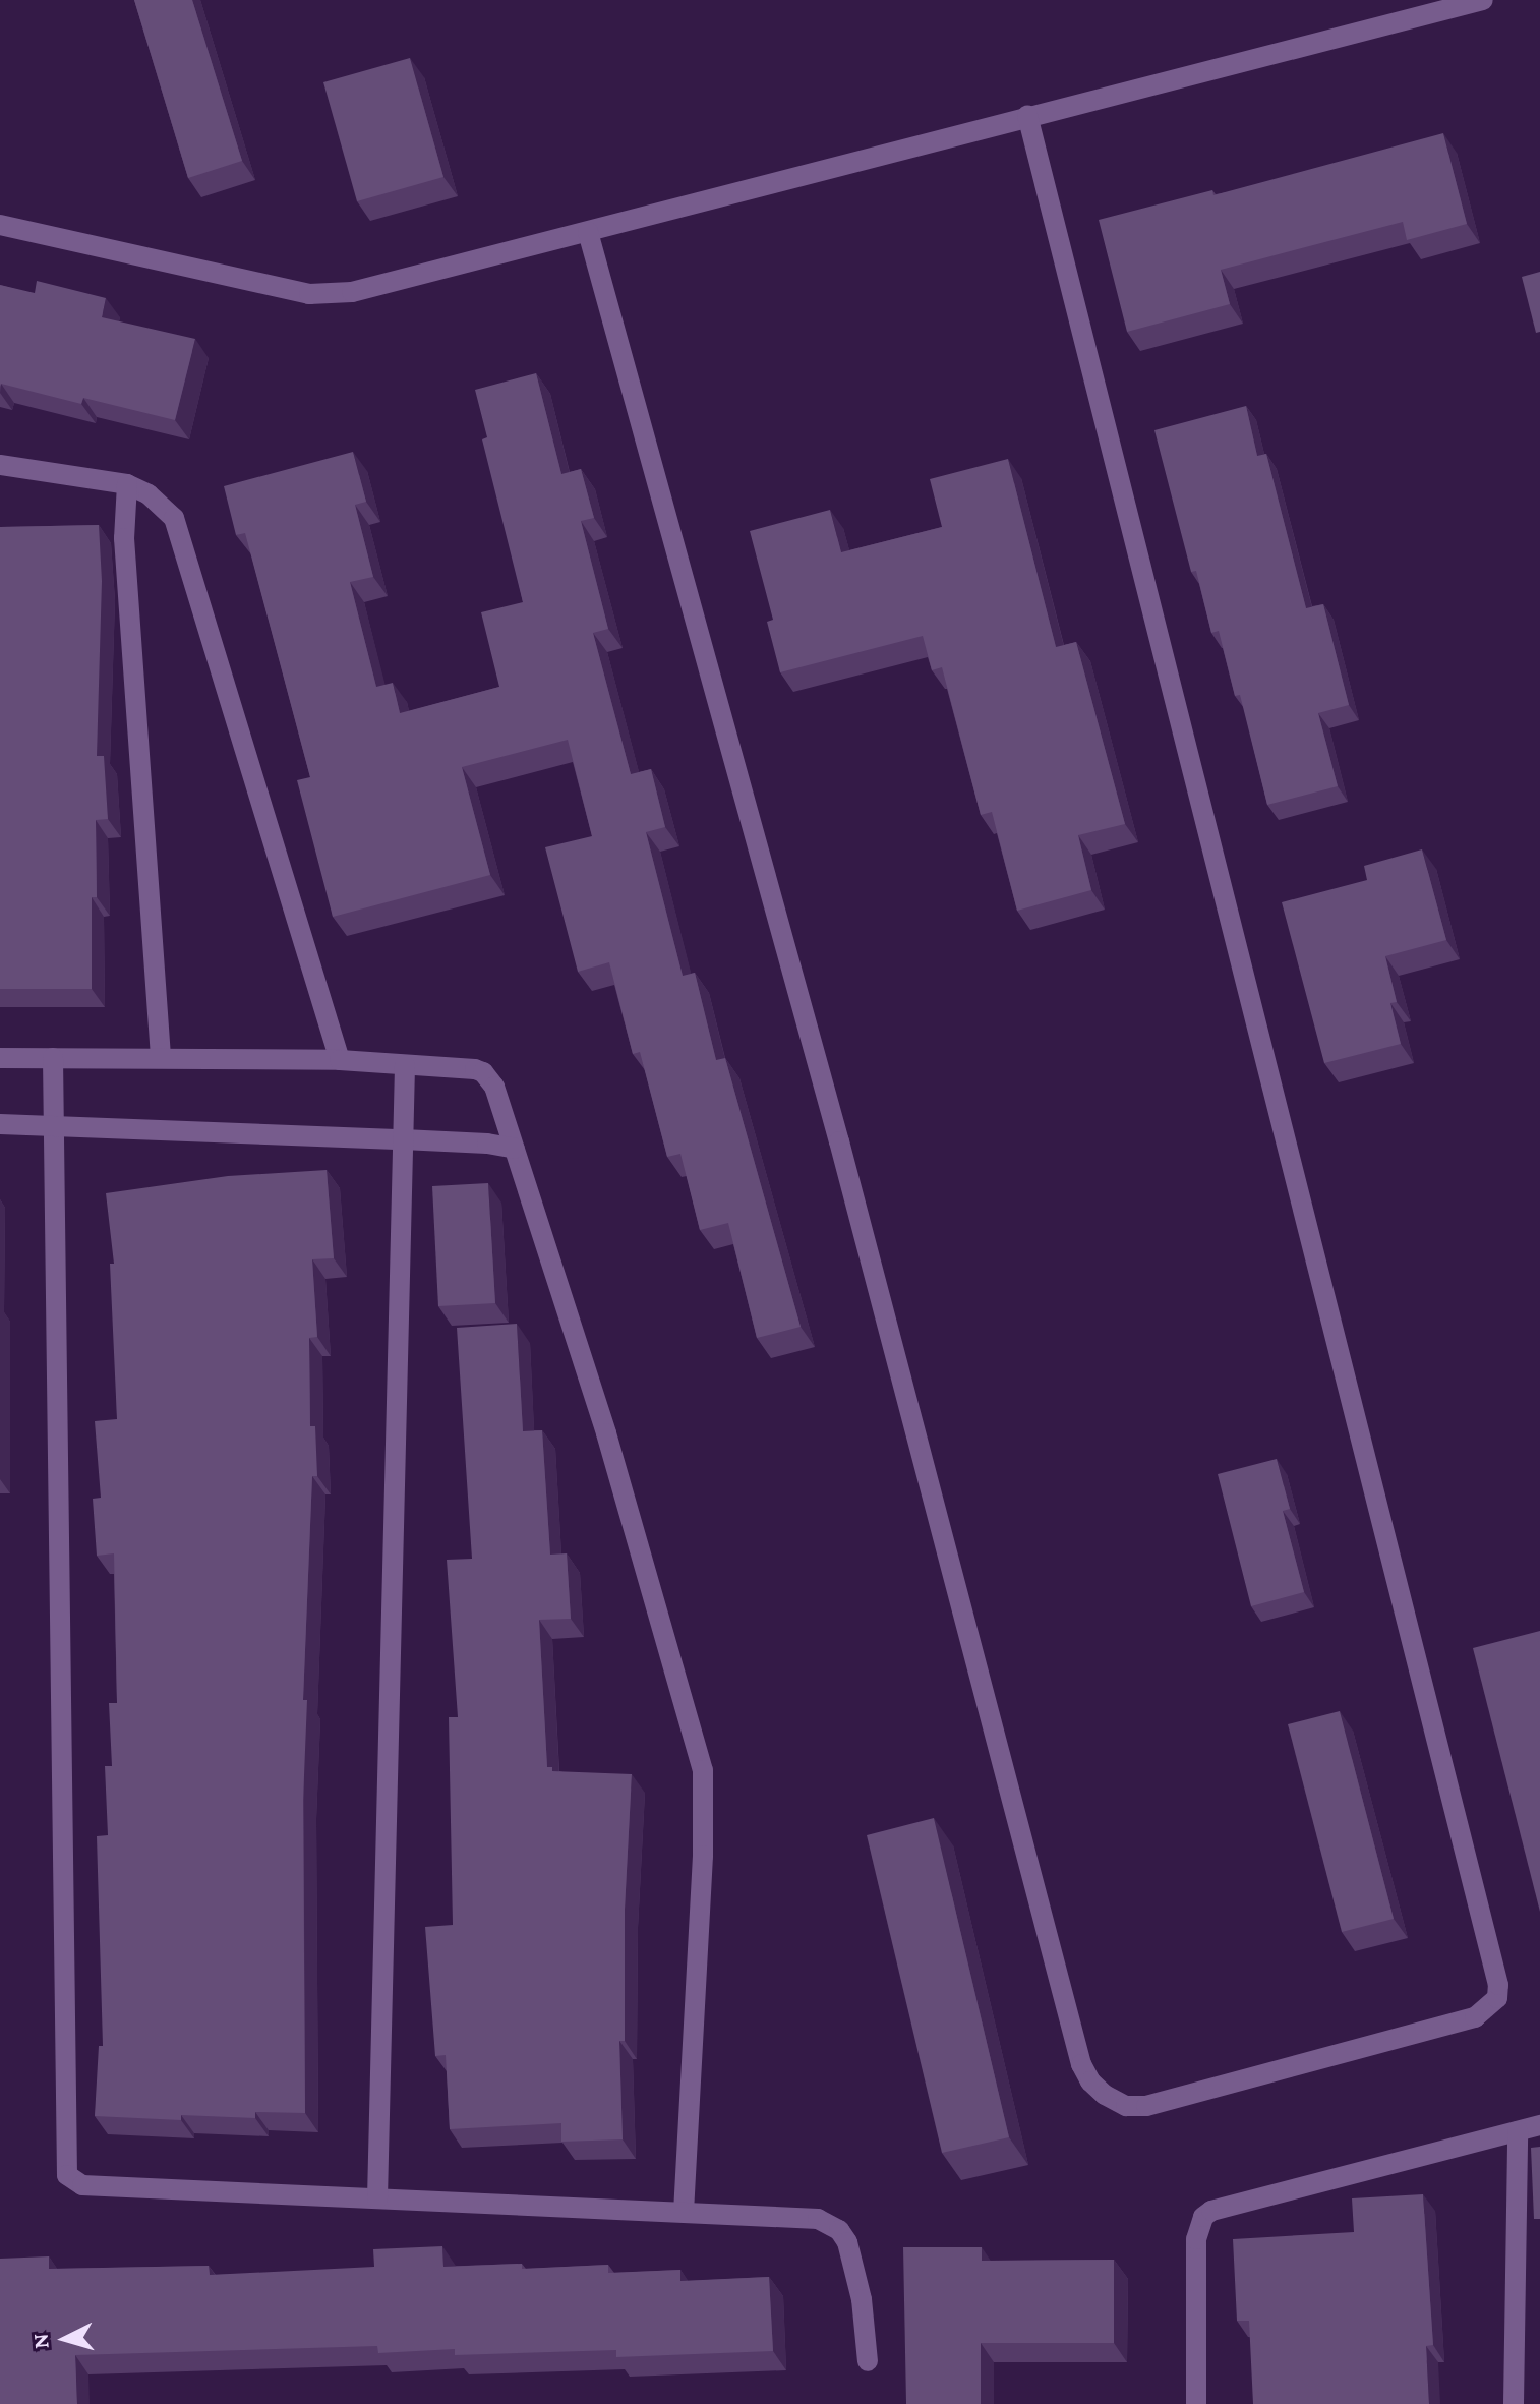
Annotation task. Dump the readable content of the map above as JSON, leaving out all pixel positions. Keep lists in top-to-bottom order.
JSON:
{
  "north": "left"
}
